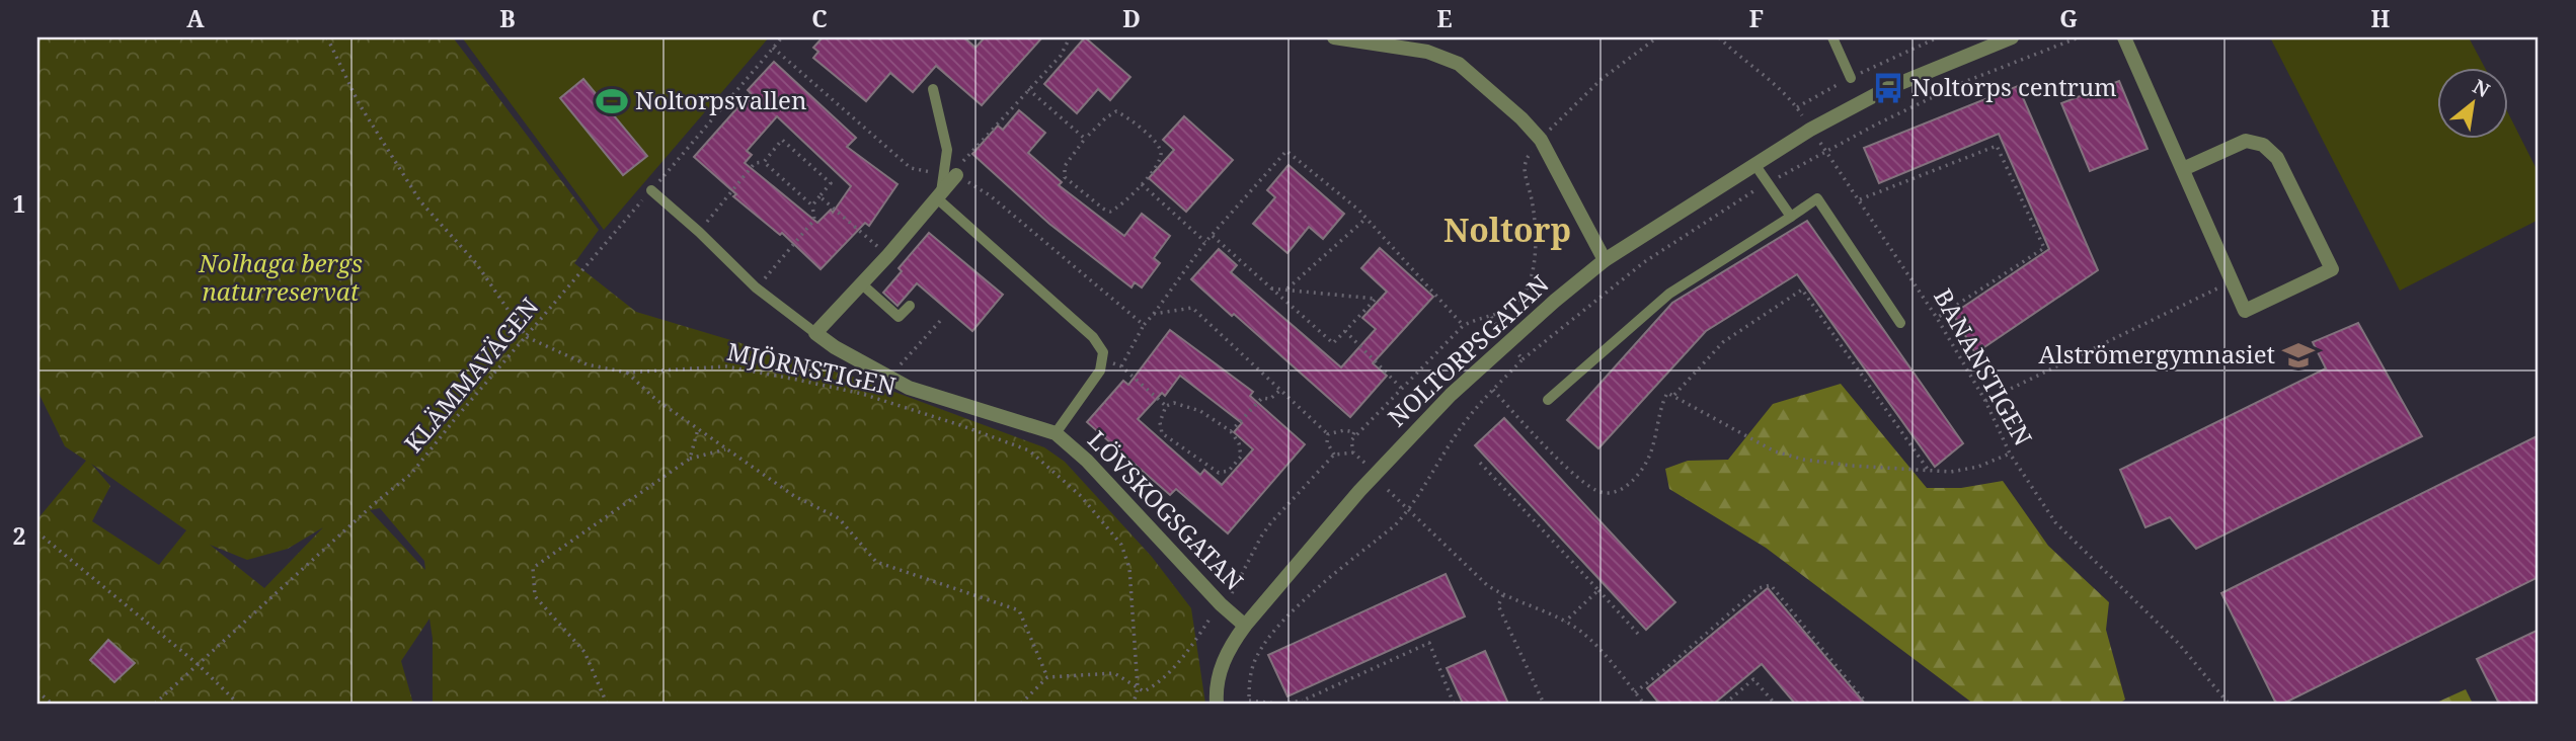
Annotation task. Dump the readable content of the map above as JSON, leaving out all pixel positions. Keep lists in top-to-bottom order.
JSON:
{
  "streets": {
    "street": ["NOLTORPSGATAN", "LÖVSKOGSGATAN"],
    "path": ["BANANSTIGEN", "MJÖRNSTIGEN", "KLÄMMAVÄGEN"]
  },
  "crossings": [
    ["NOLTORPSGATAN", "BANANSTIGEN"],
    ["NOLTORPSGATAN", "LÖVSKOGSGATAN"],
    ["MJÖRNSTIGEN", "KLÄMMAVÄGEN"]
  ],
  "districts": ["Noltorp"],
  "parks": ["Nolhaga bergs naturreservat"],
  "places": {
    "bus stop": ["Noltorps centrum"],
    "sports": ["Noltorpsvallen"],
    "school or university": ["Alströmergymnasiet"]
  },
  "north": "top right",
  "grid": {
    "columns": [
      "A",
      "B",
      "C",
      "D",
      "E",
      "F",
      "G",
      "H"
    ],
    "rows": ["1", "2"]
  }
}
